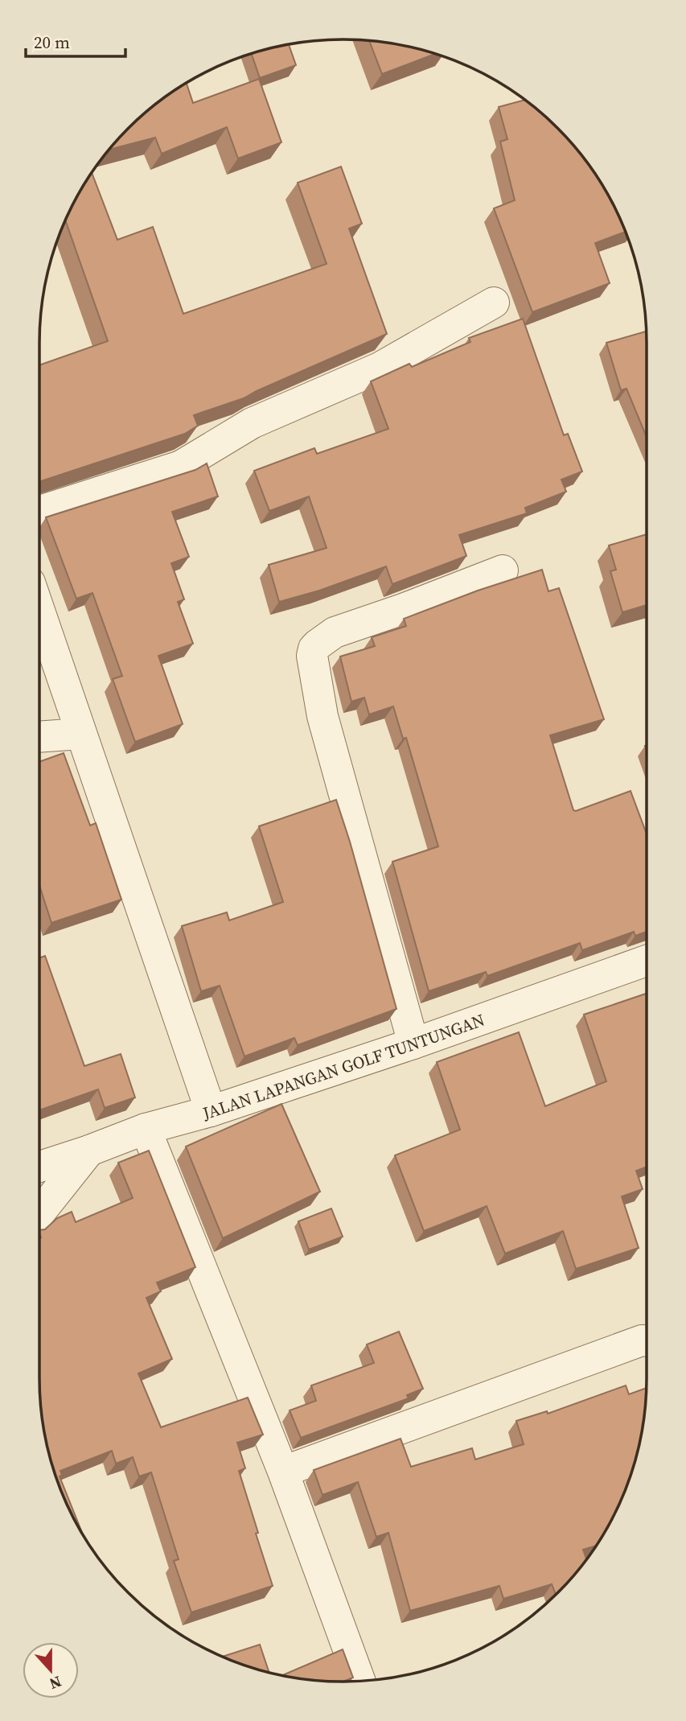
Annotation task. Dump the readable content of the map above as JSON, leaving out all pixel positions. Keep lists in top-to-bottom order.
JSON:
{
  "streets": {
    "street": ["JALAN LAPANGAN GOLF TUNTUNGAN"]
  },
  "scale_bar": "20 m",
  "north": "bottom"
}
